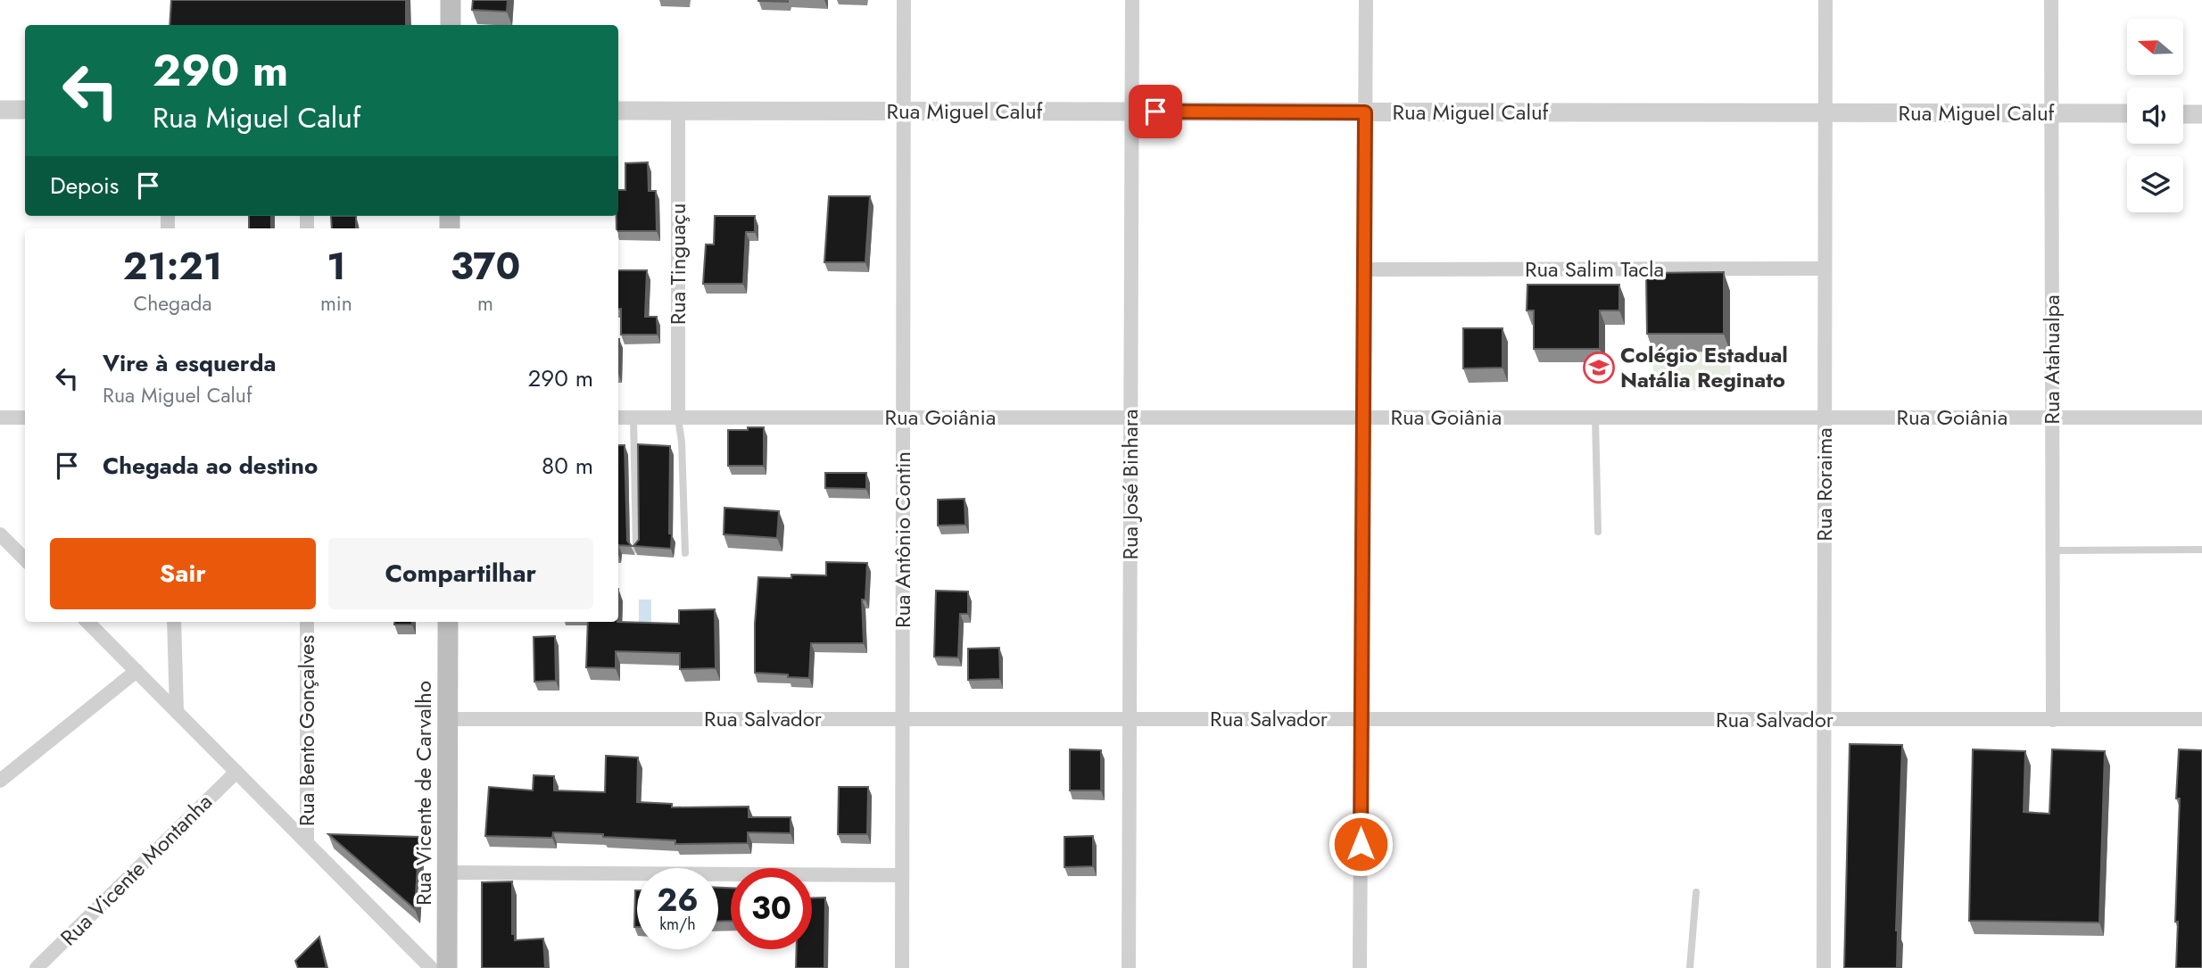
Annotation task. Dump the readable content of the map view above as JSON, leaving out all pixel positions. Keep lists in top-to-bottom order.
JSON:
{
  "streets": {
    "main road": ["Rua Vicente de Carvalho"],
    "street": [
      "Rua Miguel Caluf",
      "Rua Tinguaçu",
      "Rua Salim Tacla",
      "Rua Atahualpa",
      "Rua Goiânia",
      "Rua José Binhara",
      "Rua Roraima",
      "Rua Antônio Contin",
      "Rua Salvador",
      "Rua Bento Gonçalves",
      "Rua Vicente Montanha"
    ]
  },
  "crossings": [
    ["Rua Miguel Caluf", "Rua Tinguaçu"],
    ["Rua Miguel Caluf", "Rua Atahualpa"],
    ["Rua Miguel Caluf", "Rua José Binhara"],
    ["Rua Miguel Caluf", "Rua Roraima"],
    ["Rua Miguel Caluf", "Rua Antônio Contin"],
    ["Rua Tinguaçu", "Rua Goiânia"],
    ["Rua Salim Tacla", "Rua Roraima"],
    ["Rua Atahualpa", "Rua Goiânia"],
    ["Rua Atahualpa", "Rua Salvador"],
    ["Rua Goiânia", "Rua José Binhara"],
    ["Rua Goiânia", "Rua Roraima"],
    ["Rua Goiânia", "Rua Antônio Contin"],
    ["Rua José Binhara", "Rua Salvador"],
    ["Rua Roraima", "Rua Salvador"],
    ["Rua Antônio Contin", "Rua Salvador"],
    ["Rua Salvador", "Rua Vicente de Carvalho"]
  ],
  "places": {
    "school or university": ["Colégio Estadual Natália Reginato"]
  },
  "north": "left",
  "page": {
    "turn": ["290 m", "Rua Miguel Caluf"],
    "then": "Depois",
    "eta": [
      "21:21",
      "Chegada",
      "1",
      "min",
      "370",
      "m"
    ],
    "list": [
      {
        "name": "Vire à esquerda",
        "note": "Rua Miguel Caluf",
        "value": "290 m"
      },
      {
        "name": "Chegada ao destino",
        "value": "80 m"
      }
    ],
    "buttons": ["Sair", "Compartilhar"],
    "speed": "26 km/h",
    "limit": "30"
  }
}
